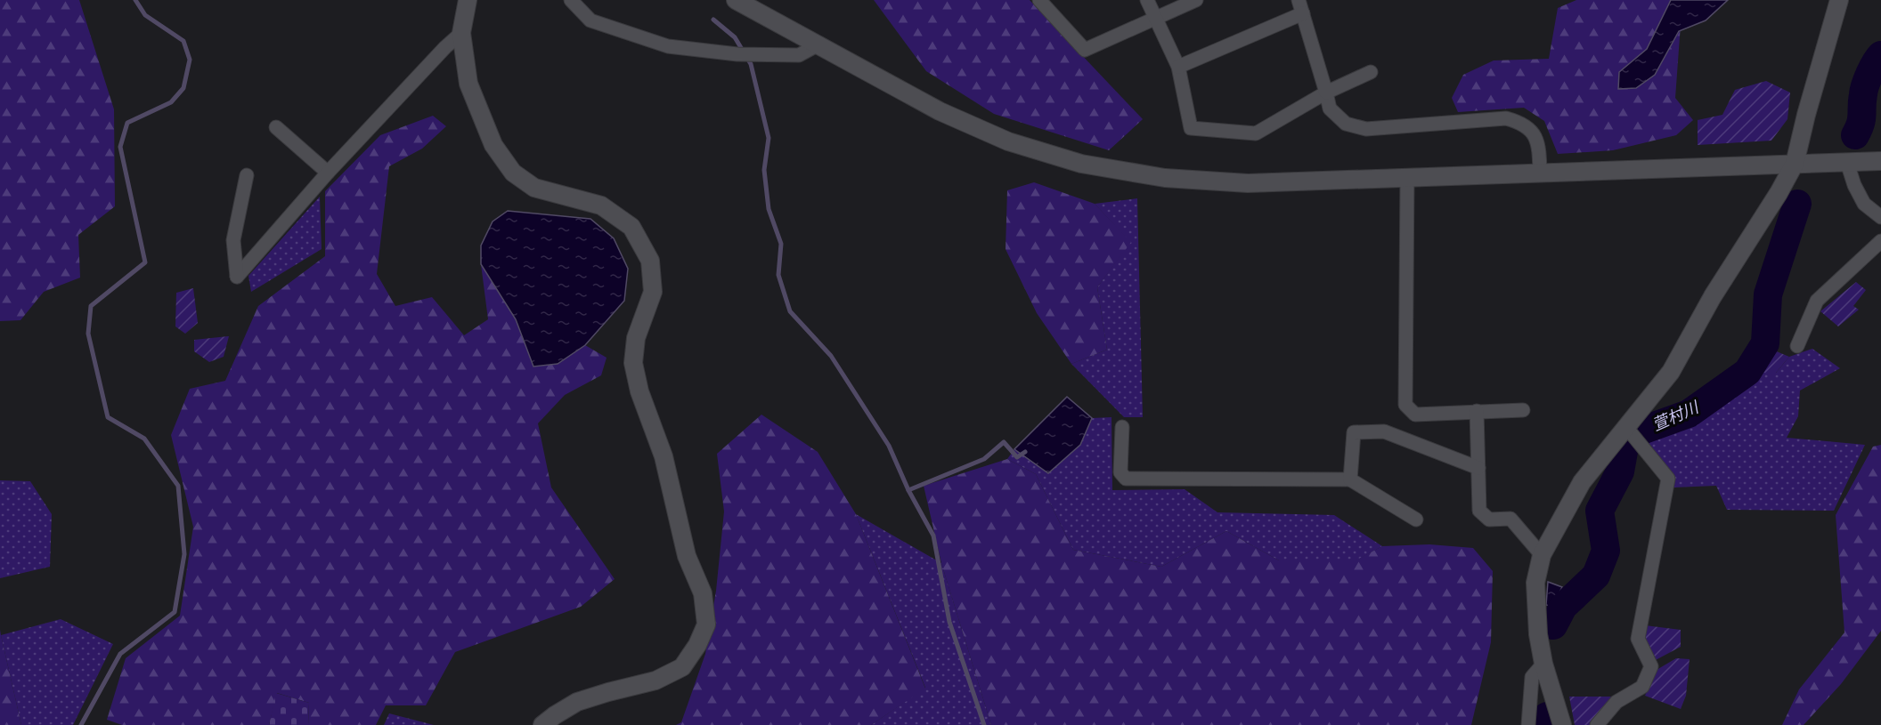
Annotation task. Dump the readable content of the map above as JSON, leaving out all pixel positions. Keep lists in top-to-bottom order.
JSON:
{
  "water": ["萱村川"]
}
